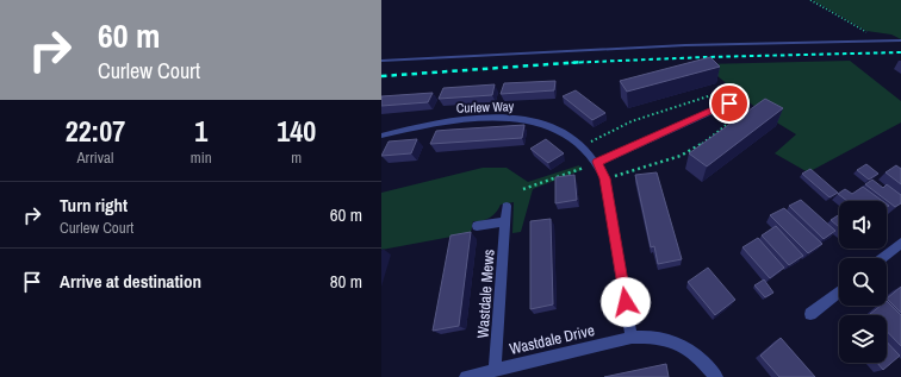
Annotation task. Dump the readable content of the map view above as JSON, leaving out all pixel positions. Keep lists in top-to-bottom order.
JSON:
{
  "streets": {
    "street": ["Curlew Way", "Wastdale Mews", "Wastdale Drive"]
  },
  "crossings": [
    ["Curlew Way", "Wastdale Drive"],
    ["Wastdale Mews", "Wastdale Drive"]
  ],
  "page": {
    "turn": ["60 m", "Curlew Court"],
    "eta": [
      "22:07",
      "Arrival",
      "1",
      "min",
      "140",
      "m"
    ],
    "list": [
      {
        "name": "Turn right",
        "note": "Curlew Court",
        "value": "60 m"
      },
      {
        "name": "Arrive at destination",
        "value": "80 m"
      }
    ]
  }
}
